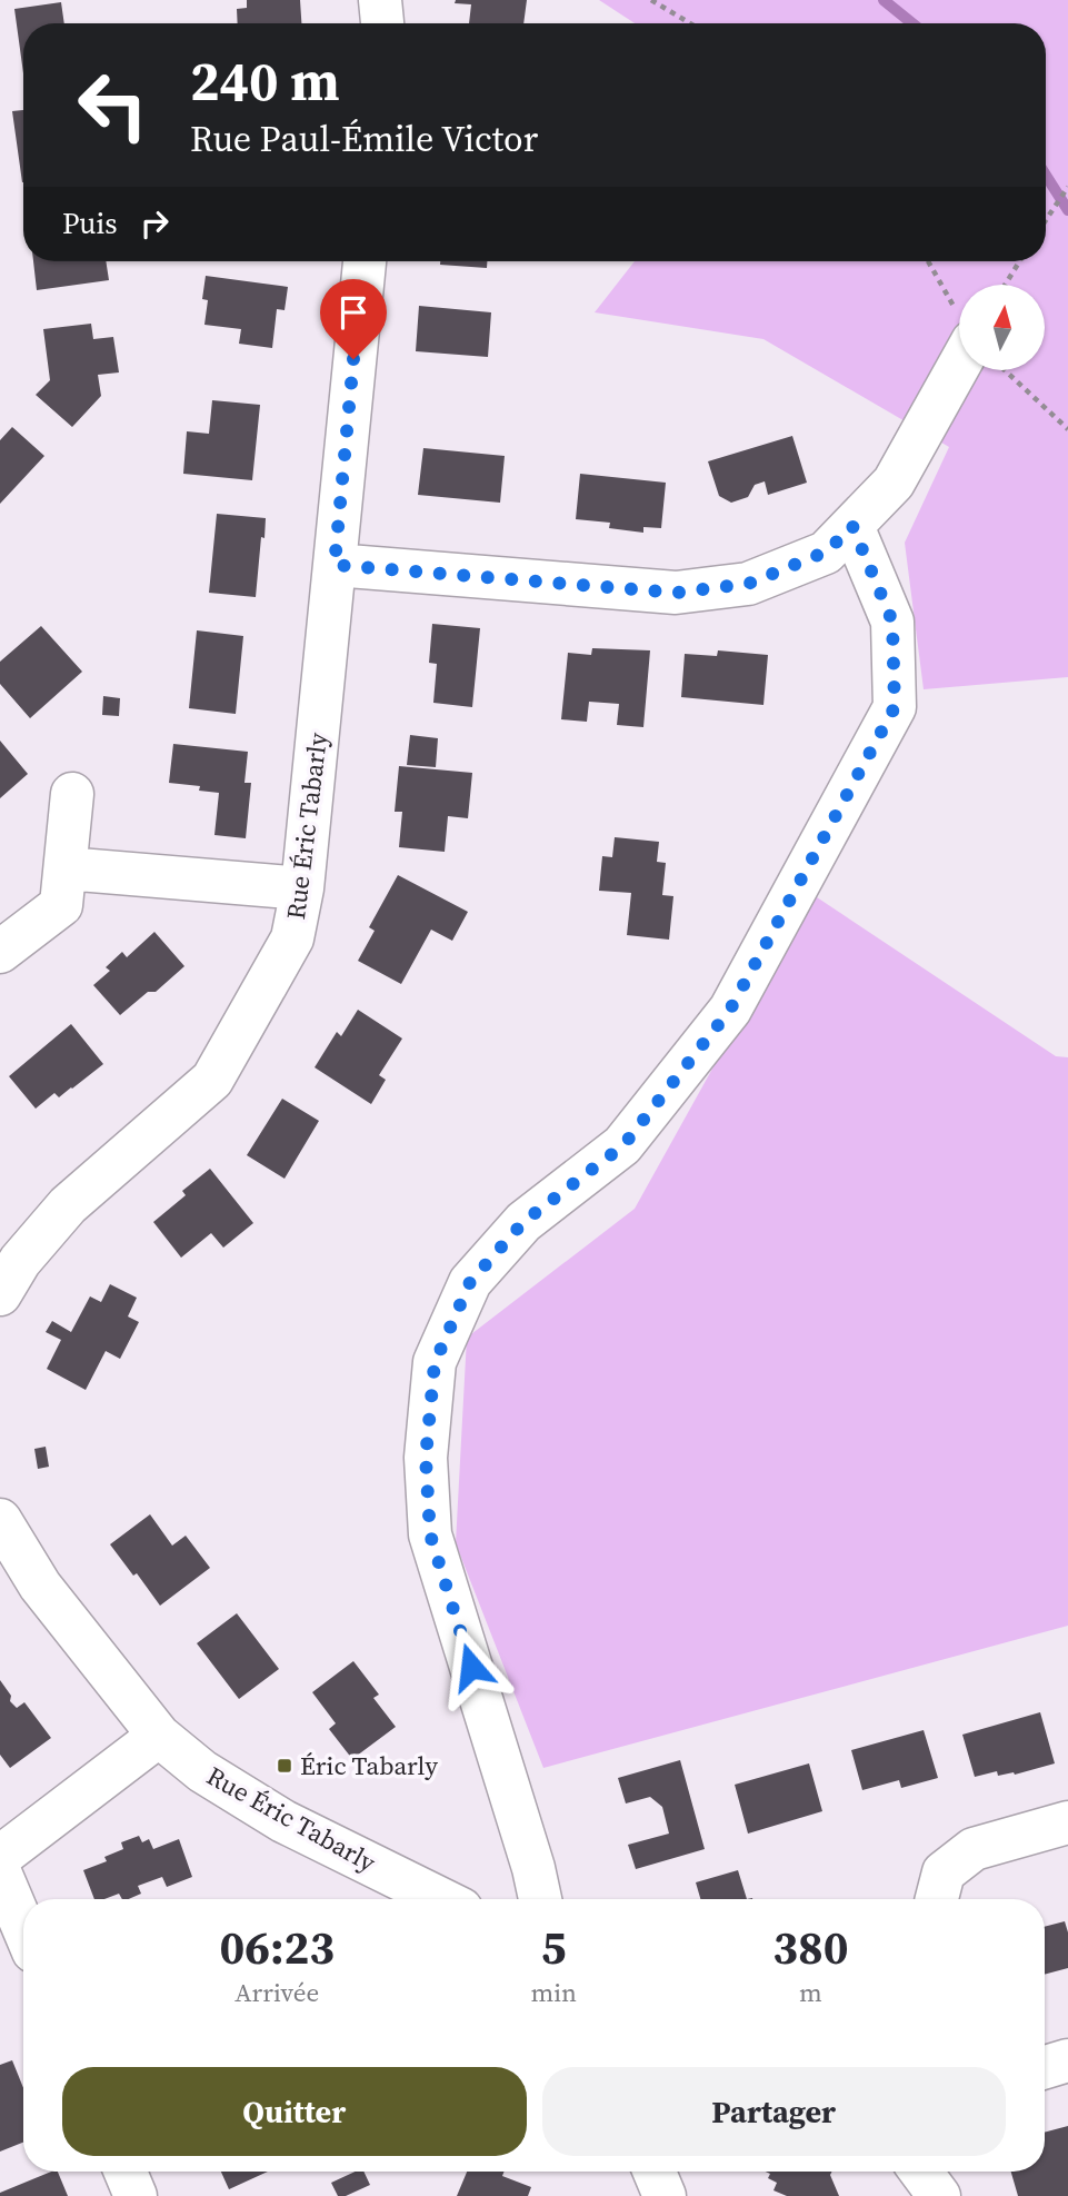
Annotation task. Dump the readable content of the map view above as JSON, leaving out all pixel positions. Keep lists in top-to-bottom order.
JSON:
{
  "streets": {
    "street": ["Rue Éric Tabarly"]
  },
  "places": {
    "transit": ["Éric Tabarly"]
  },
  "north": "top",
  "page": {
    "turn": ["240 m", "Rue Paul-Émile Victor"],
    "then": "Puis",
    "eta": [
      "06:23",
      "Arrivée",
      "5",
      "min",
      "380",
      "m"
    ],
    "buttons": ["Quitter", "Partager"]
  }
}
